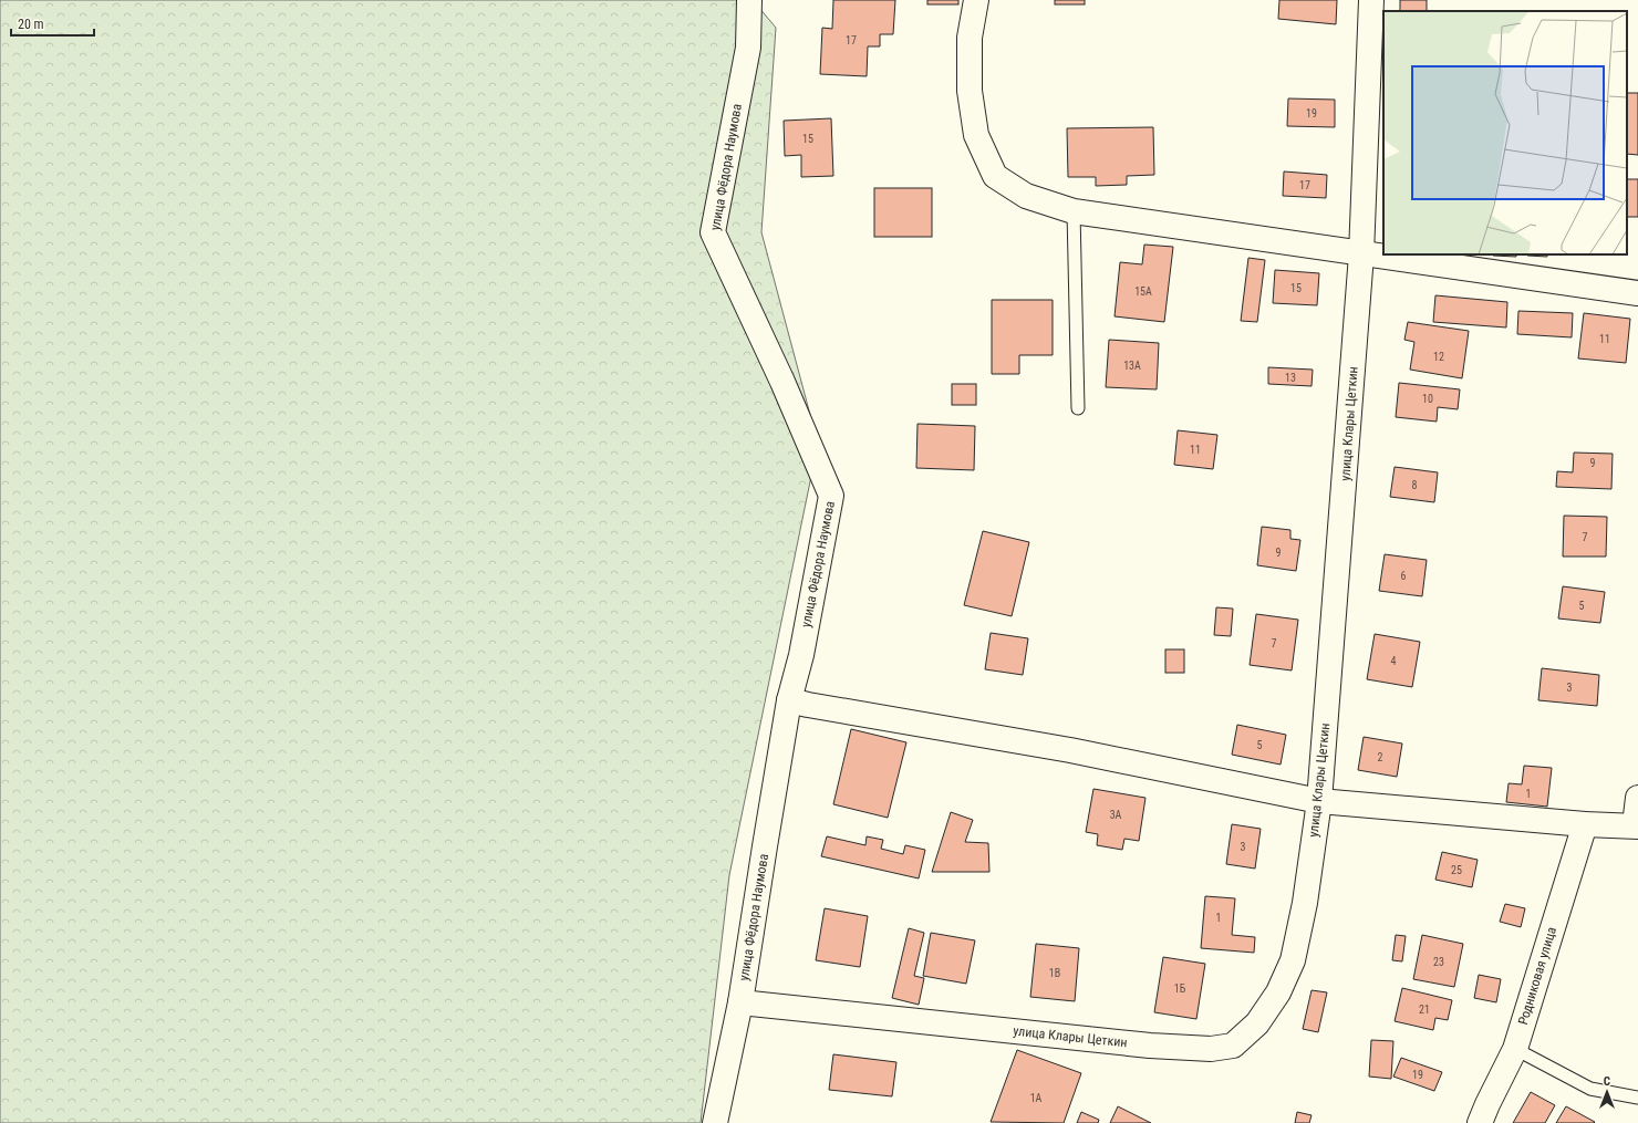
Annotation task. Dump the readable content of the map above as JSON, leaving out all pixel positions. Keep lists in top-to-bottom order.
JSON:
{
  "streets": {
    "street": ["улица Фёдора Наумова", "улица Клары Цеткин", "Родниковая улица"]
  },
  "crossings": [
    ["улица Фёдора Наумова", "улица Клары Цеткин"]
  ],
  "house_numbers": [
    "17",
    "19",
    "15",
    "17",
    "15",
    "15А",
    "11",
    "12",
    "13А",
    "13",
    "10",
    "11",
    "9",
    "8",
    "7",
    "9",
    "6",
    "5",
    "7",
    "4",
    "3",
    "5",
    "2",
    "1",
    "3А",
    "3",
    "25",
    "1",
    "23",
    "1В",
    "1Б",
    "21",
    "19",
    "1А"
  ],
  "scale_bar": "20 m",
  "north": "top"
}
